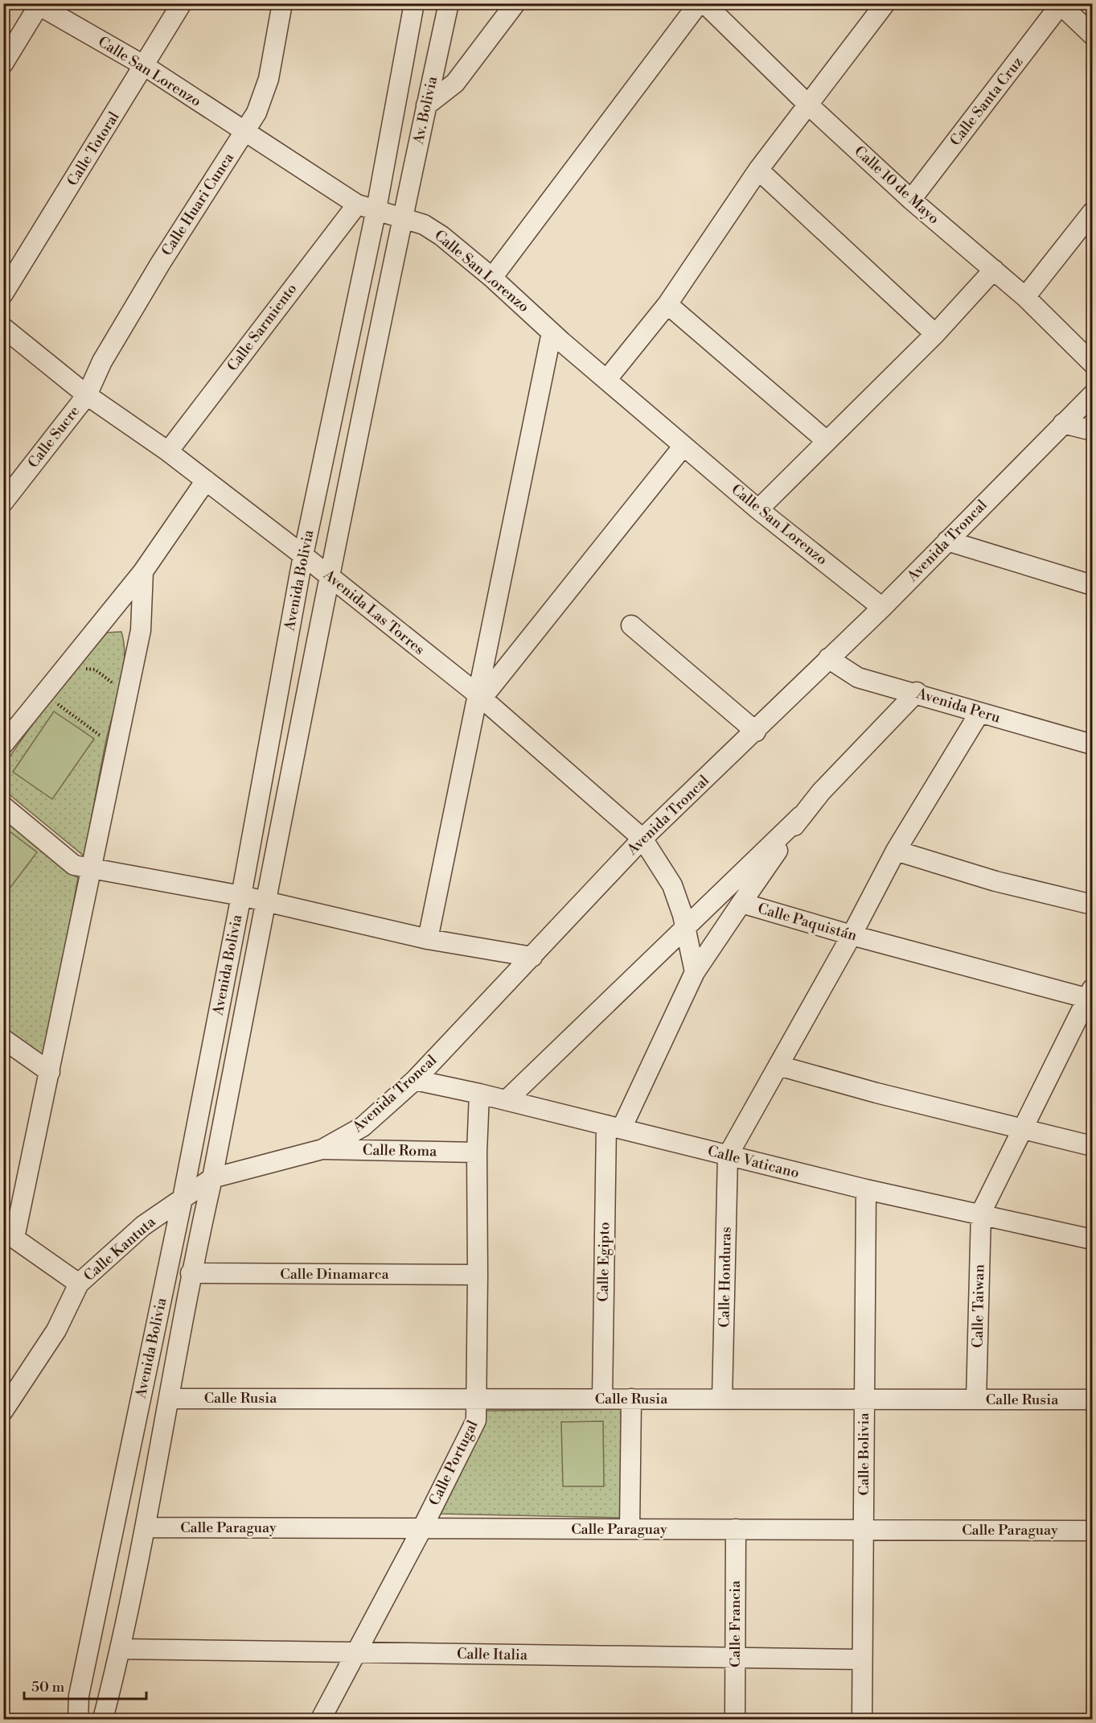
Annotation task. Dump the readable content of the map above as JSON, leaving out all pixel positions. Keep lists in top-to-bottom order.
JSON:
{
  "streets": {
    "street": [
      "Calle San Lorenzo",
      "Calle Santa Cruz",
      "Av. Bolivia",
      "Calle Totoral",
      "Calle 10 de Mayo",
      "Calle Huari Cunca",
      "Calle Sarmiento",
      "Calle Sucre",
      "Avenida Troncal",
      "Avenida Bolivia",
      "Avenida Las Torres",
      "Avenida Peru",
      "Calle Paquistán",
      "Calle Roma",
      "Calle Vaticano",
      "Calle Kantuta",
      "Calle Egipto",
      "Calle Dinamarca",
      "Calle Honduras",
      "Calle Taiwan",
      "Calle Rusia",
      "Calle Bolivia",
      "Calle Portugal",
      "Calle Paraguay",
      "Calle Francia",
      "Calle Italia"
    ]
  },
  "crossings": [
    ["Calle San Lorenzo", "Av. Bolivia"],
    ["Calle San Lorenzo", "Calle Totoral"],
    ["Calle San Lorenzo", "Calle Huari Cunca"],
    ["Calle San Lorenzo", "Calle Sarmiento"],
    ["Calle San Lorenzo", "Avenida Troncal"],
    ["Calle San Lorenzo", "Avenida Bolivia"],
    ["Calle Santa Cruz", "Calle 10 de Mayo"],
    ["Av. Bolivia", "Avenida Bolivia"],
    ["Calle Huari Cunca", "Calle Sucre"],
    ["Calle Huari Cunca", "Avenida Las Torres"],
    ["Calle Sarmiento", "Avenida Las Torres"],
    ["Calle Sucre", "Avenida Las Torres"],
    ["Avenida Troncal", "Avenida Bolivia"],
    ["Avenida Troncal", "Avenida Las Torres"],
    ["Avenida Troncal", "Avenida Peru"],
    ["Avenida Troncal", "Calle Roma"],
    ["Avenida Troncal", "Calle Vaticano"],
    ["Avenida Troncal", "Calle Kantuta"],
    ["Avenida Bolivia", "Avenida Las Torres"],
    ["Avenida Bolivia", "Calle Kantuta"],
    ["Avenida Bolivia", "Calle Dinamarca"],
    ["Avenida Bolivia", "Calle Rusia"],
    ["Avenida Bolivia", "Calle Paraguay"],
    ["Avenida Bolivia", "Calle Italia"],
    ["Avenida Las Torres", "Calle Paquistán"],
    ["Calle Paquistán", "Calle Vaticano"],
    ["Calle Paquistán", "Calle Egipto"],
    ["Calle Roma", "Calle Portugal"],
    ["Calle Vaticano", "Calle Egipto"],
    ["Calle Vaticano", "Calle Honduras"],
    ["Calle Vaticano", "Calle Taiwan"],
    ["Calle Vaticano", "Calle Bolivia"],
    ["Calle Vaticano", "Calle Portugal"],
    ["Calle Egipto", "Calle Rusia"],
    ["Calle Dinamarca", "Calle Portugal"],
    ["Calle Honduras", "Calle Rusia"],
    ["Calle Taiwan", "Calle Rusia"],
    ["Calle Rusia", "Calle Bolivia"],
    ["Calle Rusia", "Calle Portugal"],
    ["Calle Bolivia", "Calle Paraguay"],
    ["Calle Bolivia", "Calle Italia"],
    ["Calle Portugal", "Calle Paraguay"],
    ["Calle Portugal", "Calle Italia"],
    ["Calle Paraguay", "Calle Francia"],
    ["Calle Francia", "Calle Italia"]
  ],
  "scale_bar": "50 m"
}
